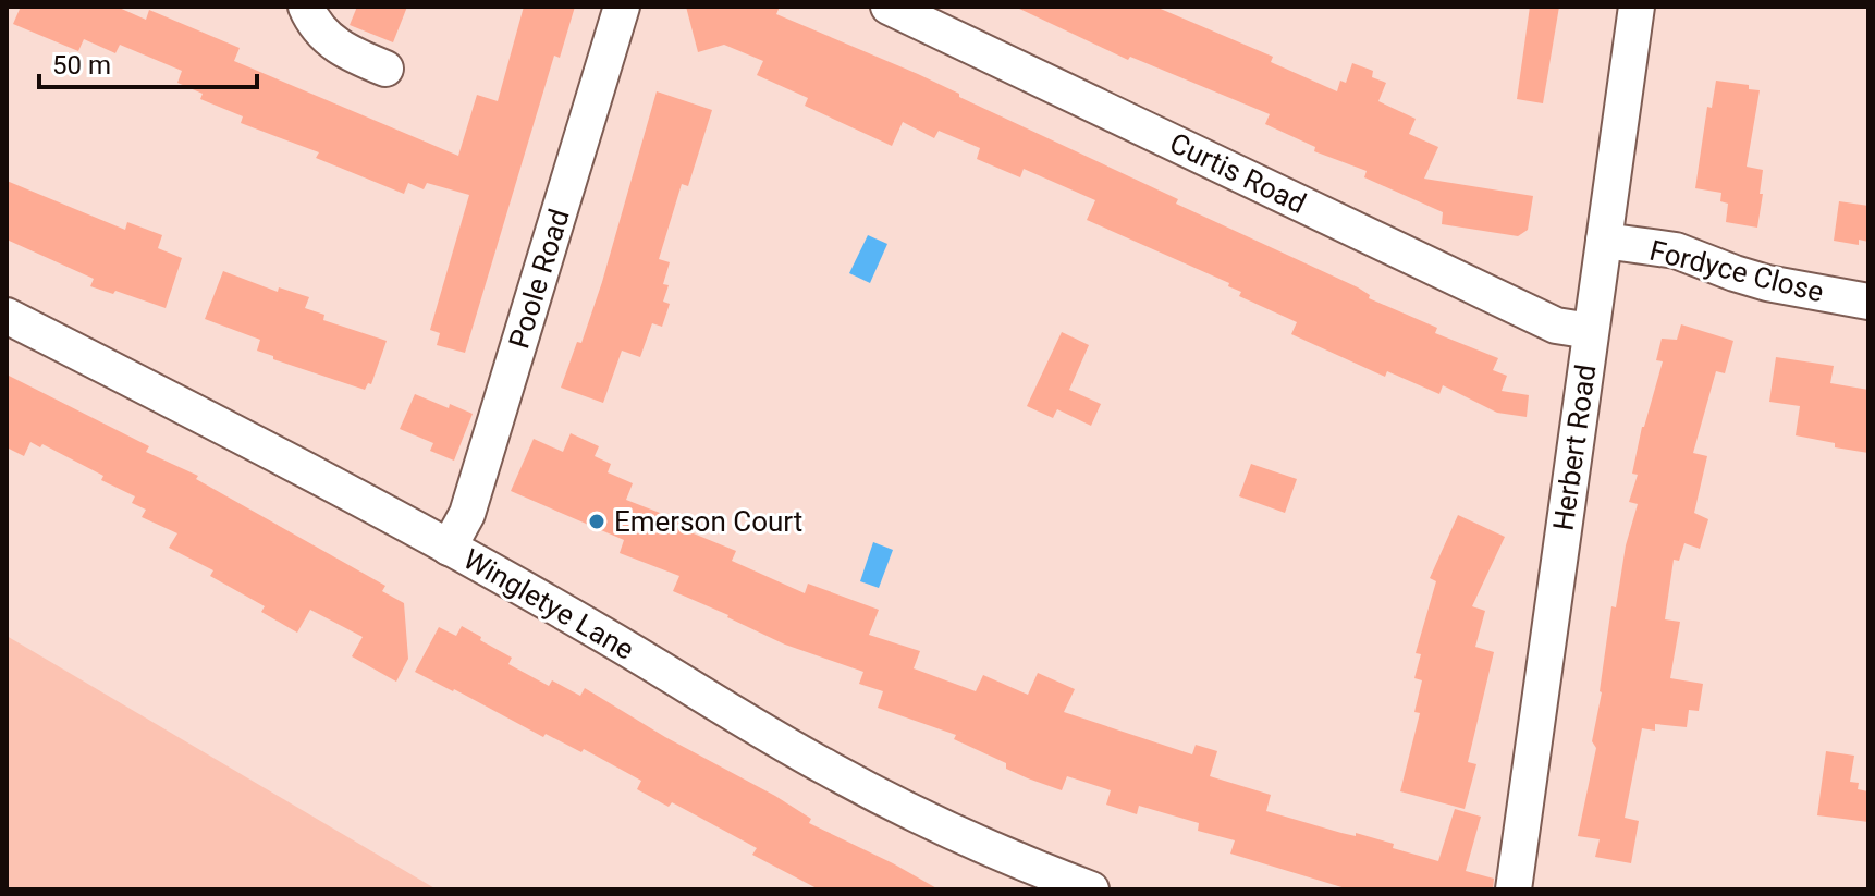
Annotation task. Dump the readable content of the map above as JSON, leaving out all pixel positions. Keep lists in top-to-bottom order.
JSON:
{
  "streets": {
    "street": [
      "Curtis Road",
      "Fordyce Close",
      "Poole Road",
      "Herbert Road",
      "Wingletye Lane"
    ]
  },
  "crossings": [
    ["Curtis Road", "Herbert Road"],
    ["Fordyce Close", "Herbert Road"],
    ["Poole Road", "Wingletye Lane"]
  ],
  "places": ["Emerson Court"],
  "scale_bar": "50 m"
}
